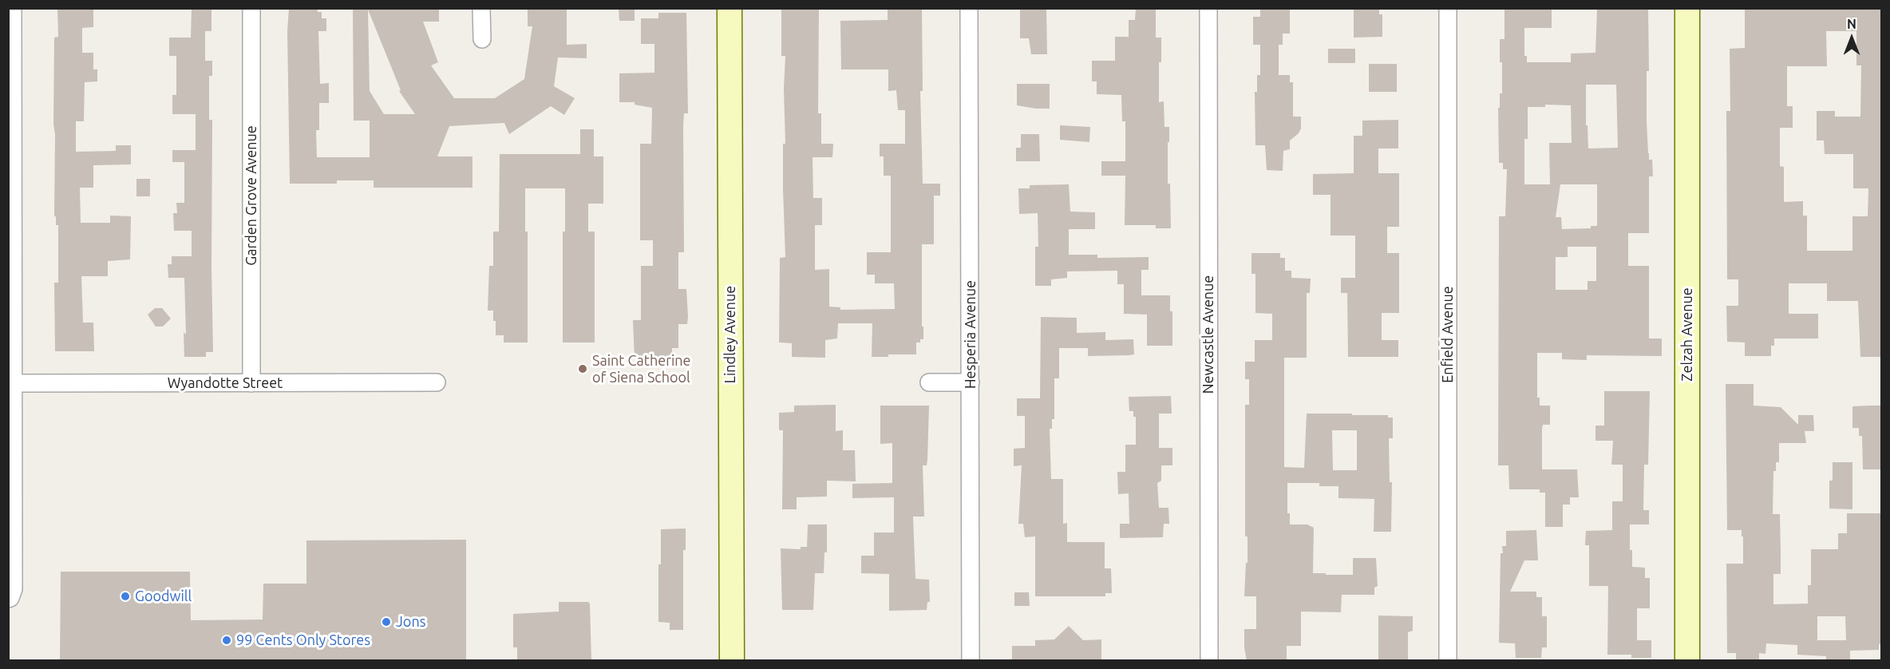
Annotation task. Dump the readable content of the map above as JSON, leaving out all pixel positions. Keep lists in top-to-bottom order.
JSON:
{
  "streets": {
    "main road": ["Lindley Avenue", "Zelzah Avenue"],
    "street": [
      "Garden Grove Avenue",
      "Hesperia Avenue",
      "Newcastle Avenue",
      "Enfield Avenue",
      "Wyandotte Street"
    ]
  },
  "crossings": [
    ["Garden Grove Avenue", "Wyandotte Street"]
  ],
  "places": [
    "Saint Catherine of Siena School",
    "Goodwill",
    "Jons",
    "99 Cents Only Stores"
  ],
  "north": "top"
}
